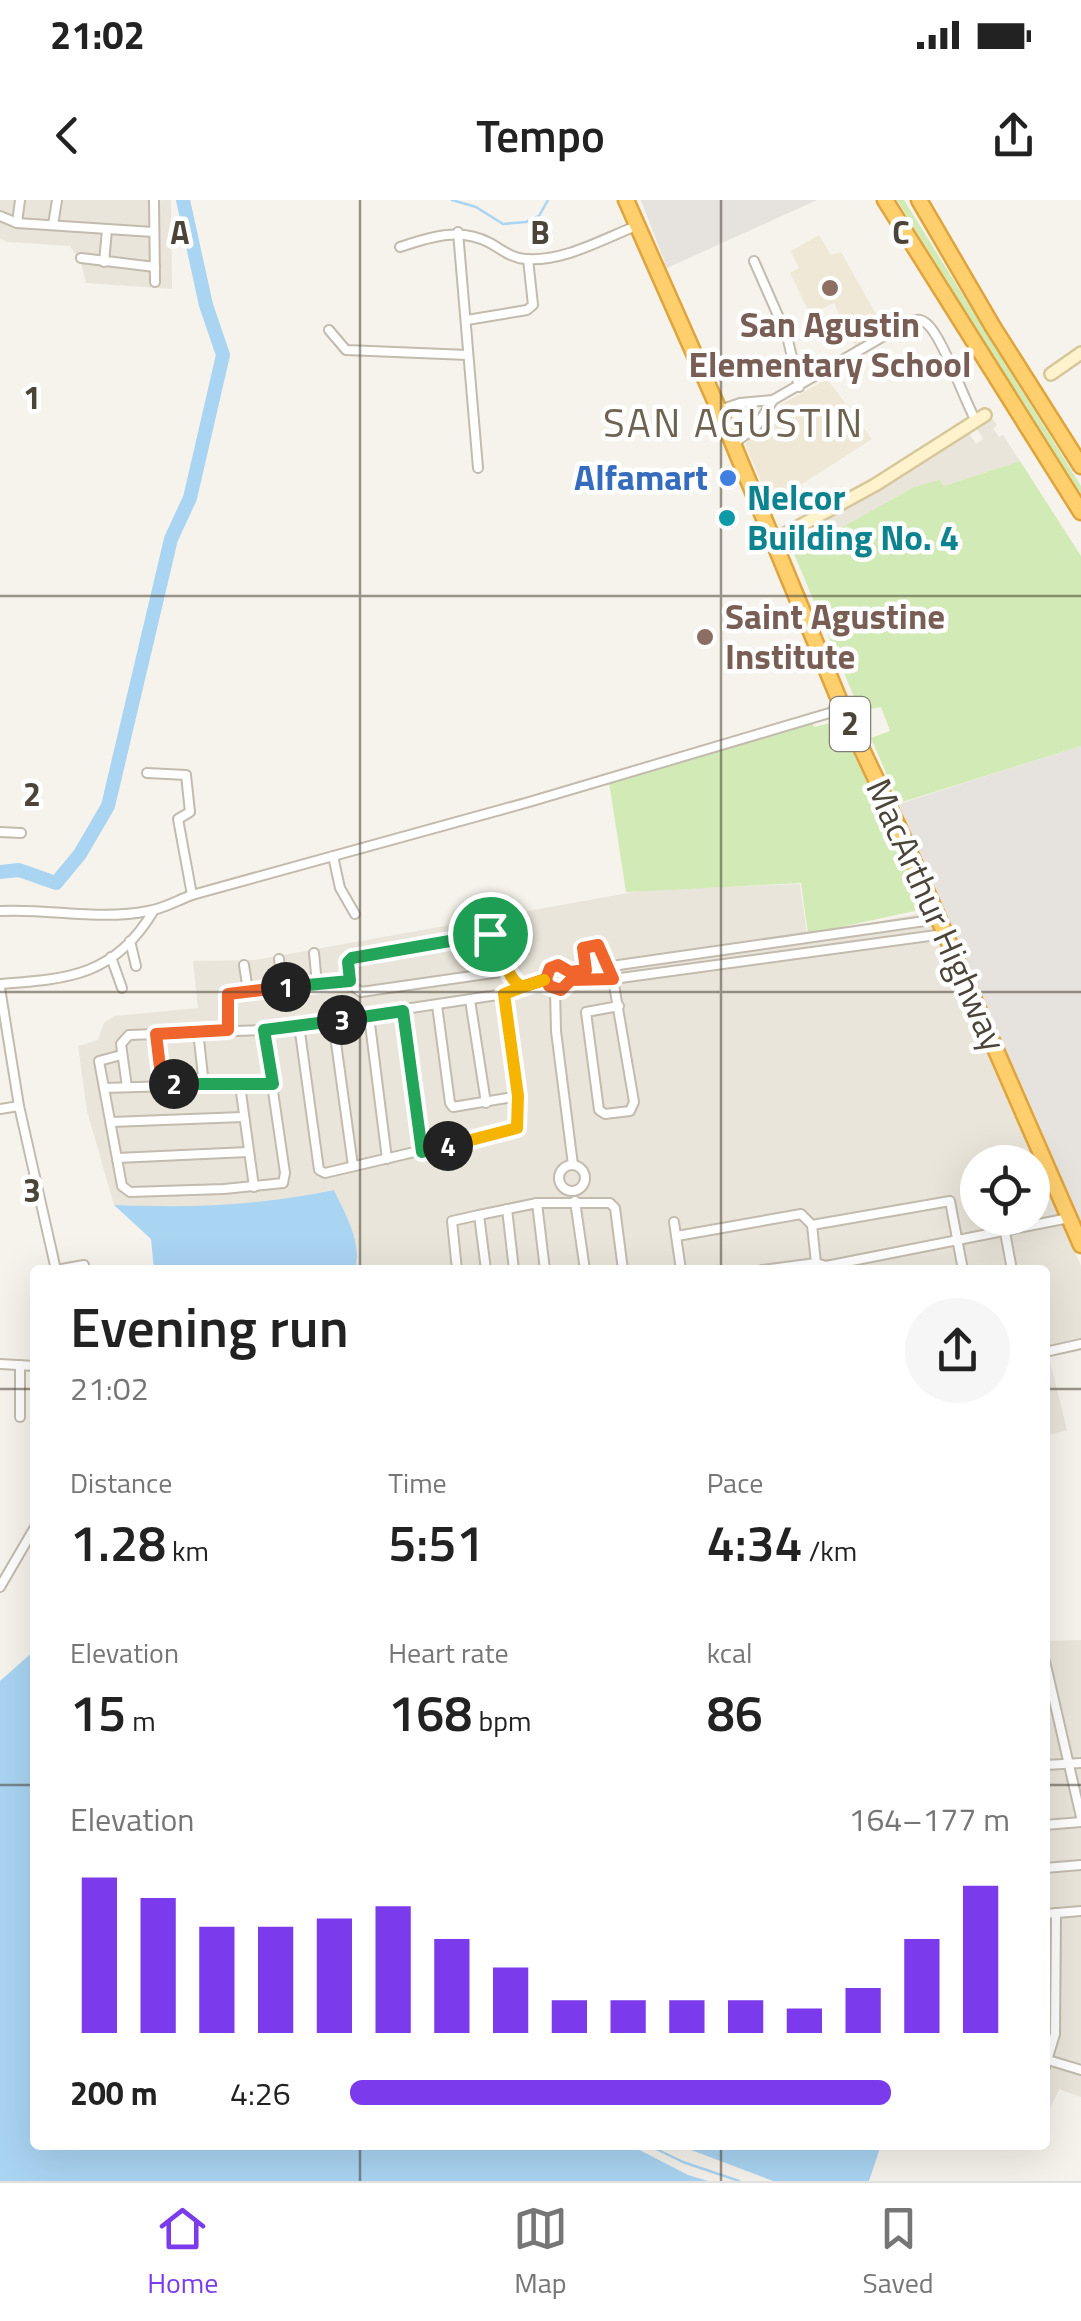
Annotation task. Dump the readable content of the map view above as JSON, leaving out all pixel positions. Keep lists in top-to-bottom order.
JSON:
{
  "streets": {
    "highway": ["2", "MacArthur Highway"]
  },
  "districts": ["SAN AGUSTIN"],
  "places": [
    "San Agustin Elementary School",
    "Alfamart",
    "Nelcor Building No. 4",
    "Saint Agustine Institute"
  ],
  "page": {
    "status": "21:02",
    "header": "Tempo",
    "pins": [
      "1",
      "3",
      "2",
      "4"
    ],
    "heading": ["Evening run", "21:02"],
    "stats": [
      ["Distance", "1.28 km"],
      ["Time", "5:51"],
      ["Pace", "4:34 /km"],
      ["Elevation", "15 m"],
      ["Heart rate", "168 bpm"],
      ["kcal", "86"]
    ],
    "chart": ["Elevation", "164–177 m"],
    "list": [
      {
        "name": "200 m",
        "note": "4:26"
      }
    ],
    "tabs": ["Home", "Map", "Saved"]
  },
  "grid": {
    "columns": ["A", "B", "C"],
    "rows": ["1", "2", "3"]
  }
}
